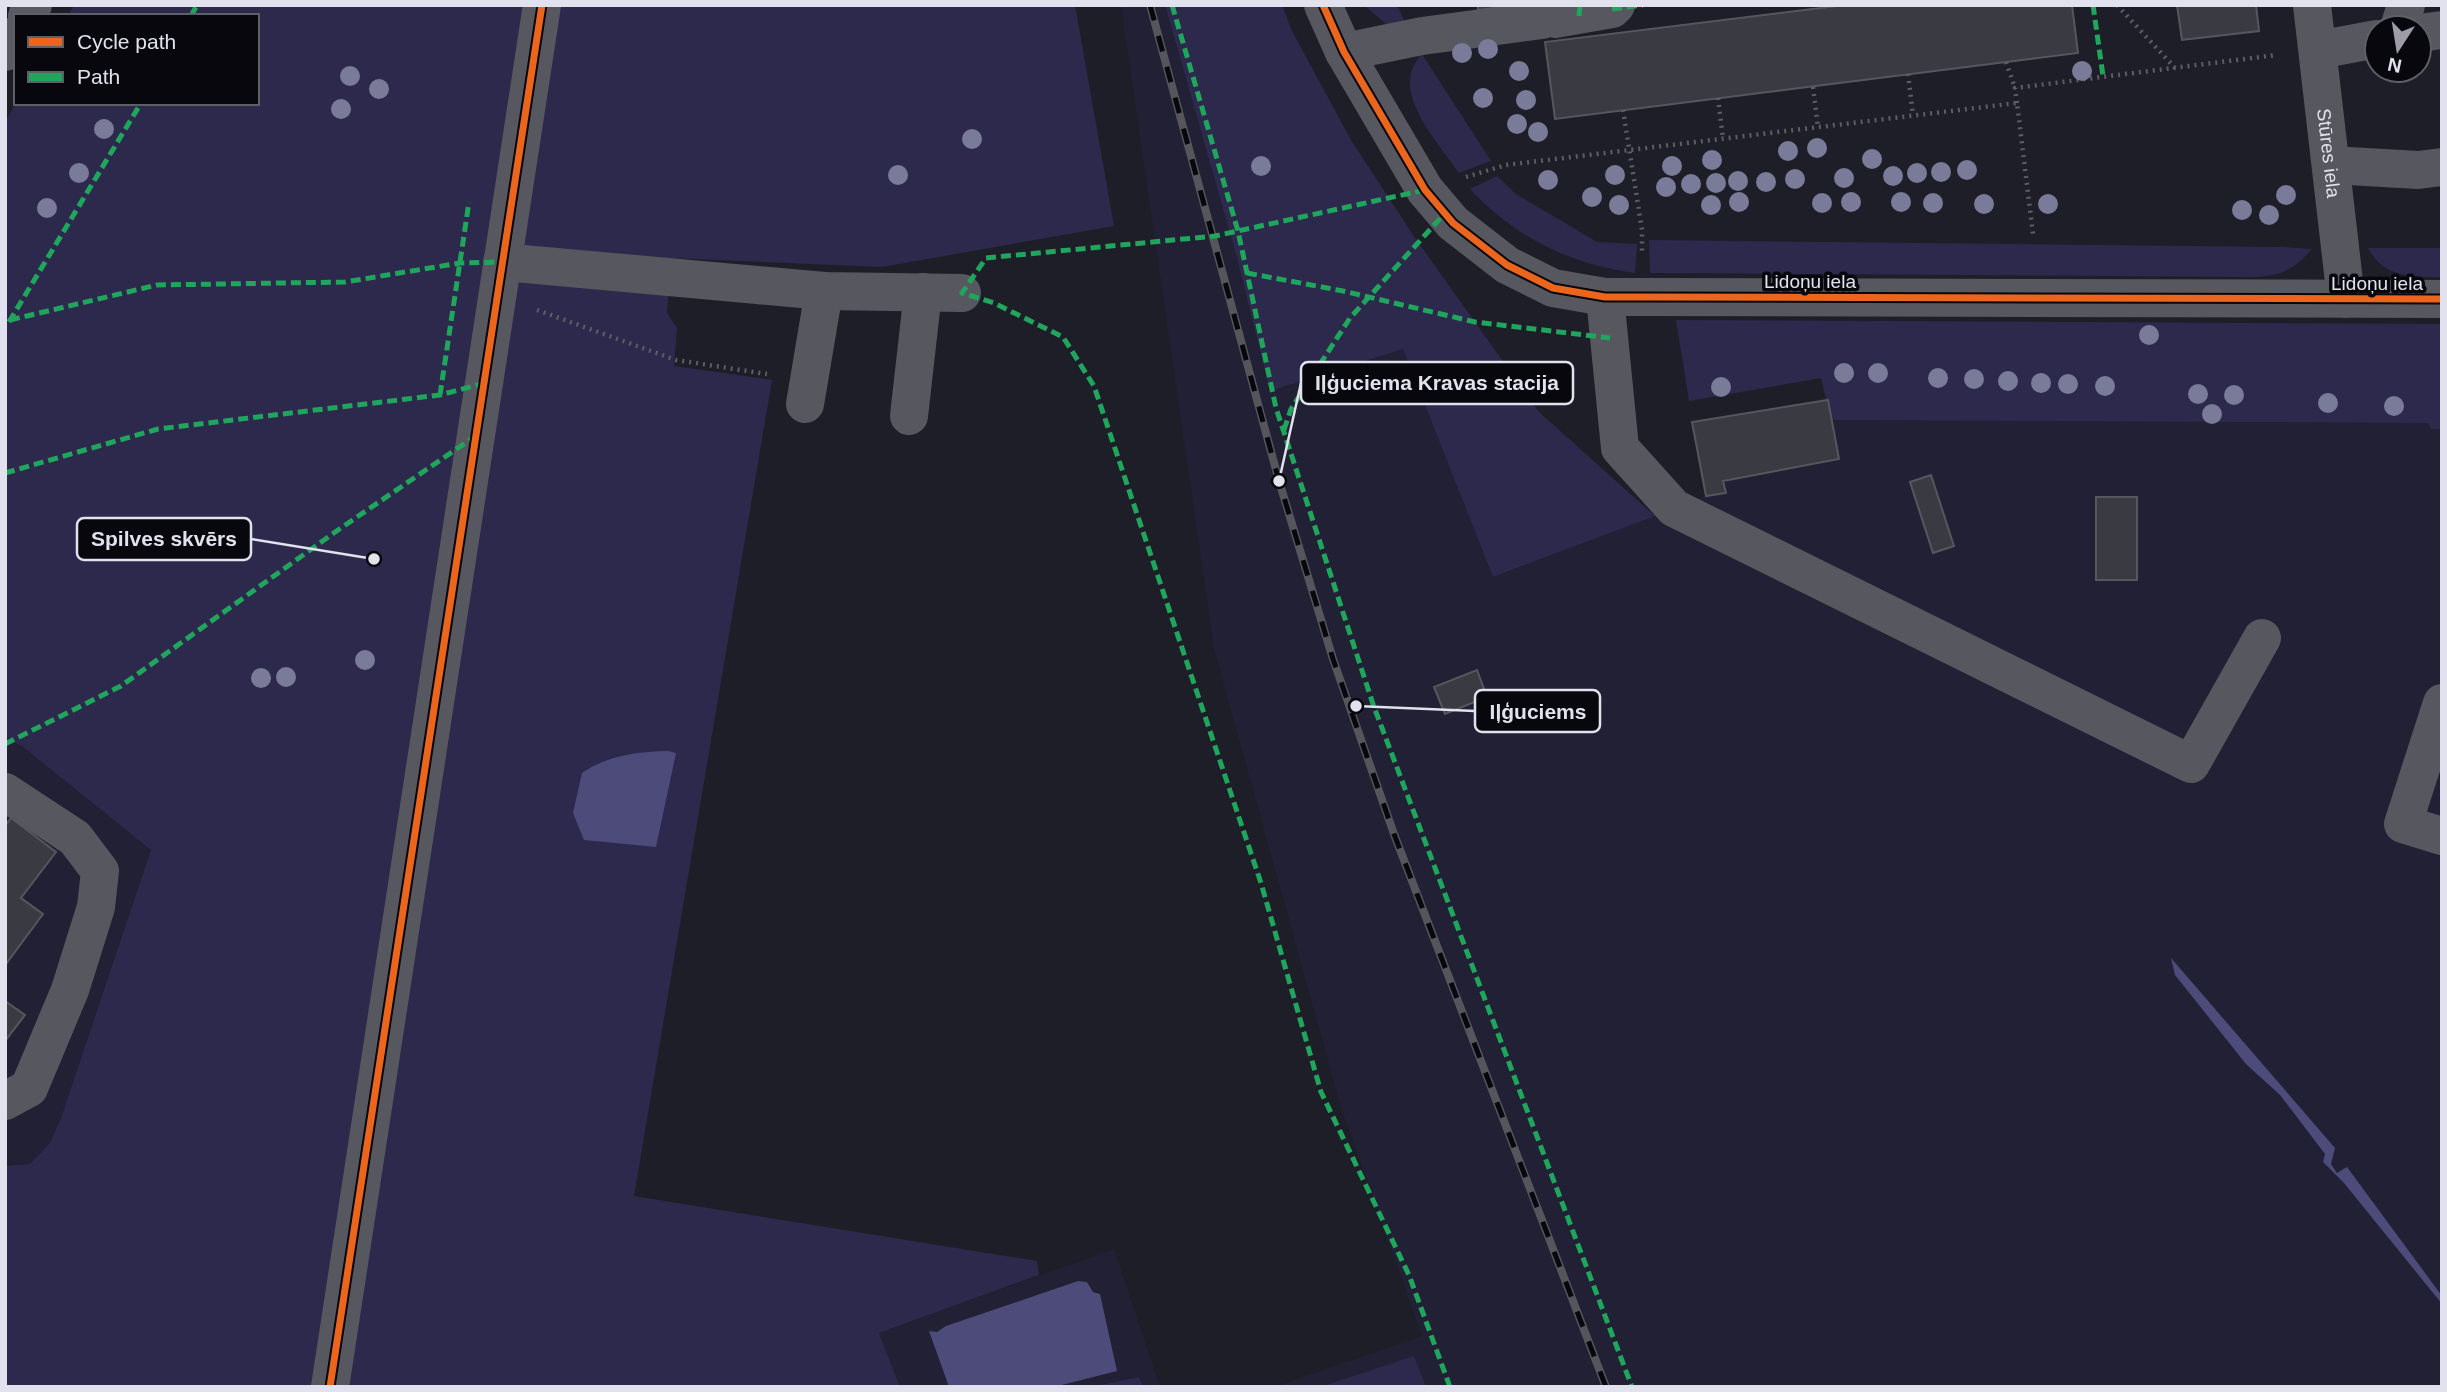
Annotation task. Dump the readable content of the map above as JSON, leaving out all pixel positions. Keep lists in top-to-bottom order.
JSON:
{
  "streets": {
    "street": ["Stūres iela", "Lidoņu iela"]
  },
  "crossings": [
    ["Stūres iela", "Lidoņu iela"]
  ],
  "places": ["Iļģuciema Kravas stacija", "Spilves skvērs", "Iļģuciems"],
  "legend": ["Cycle path", "Path"],
  "north": "bottom"
}
